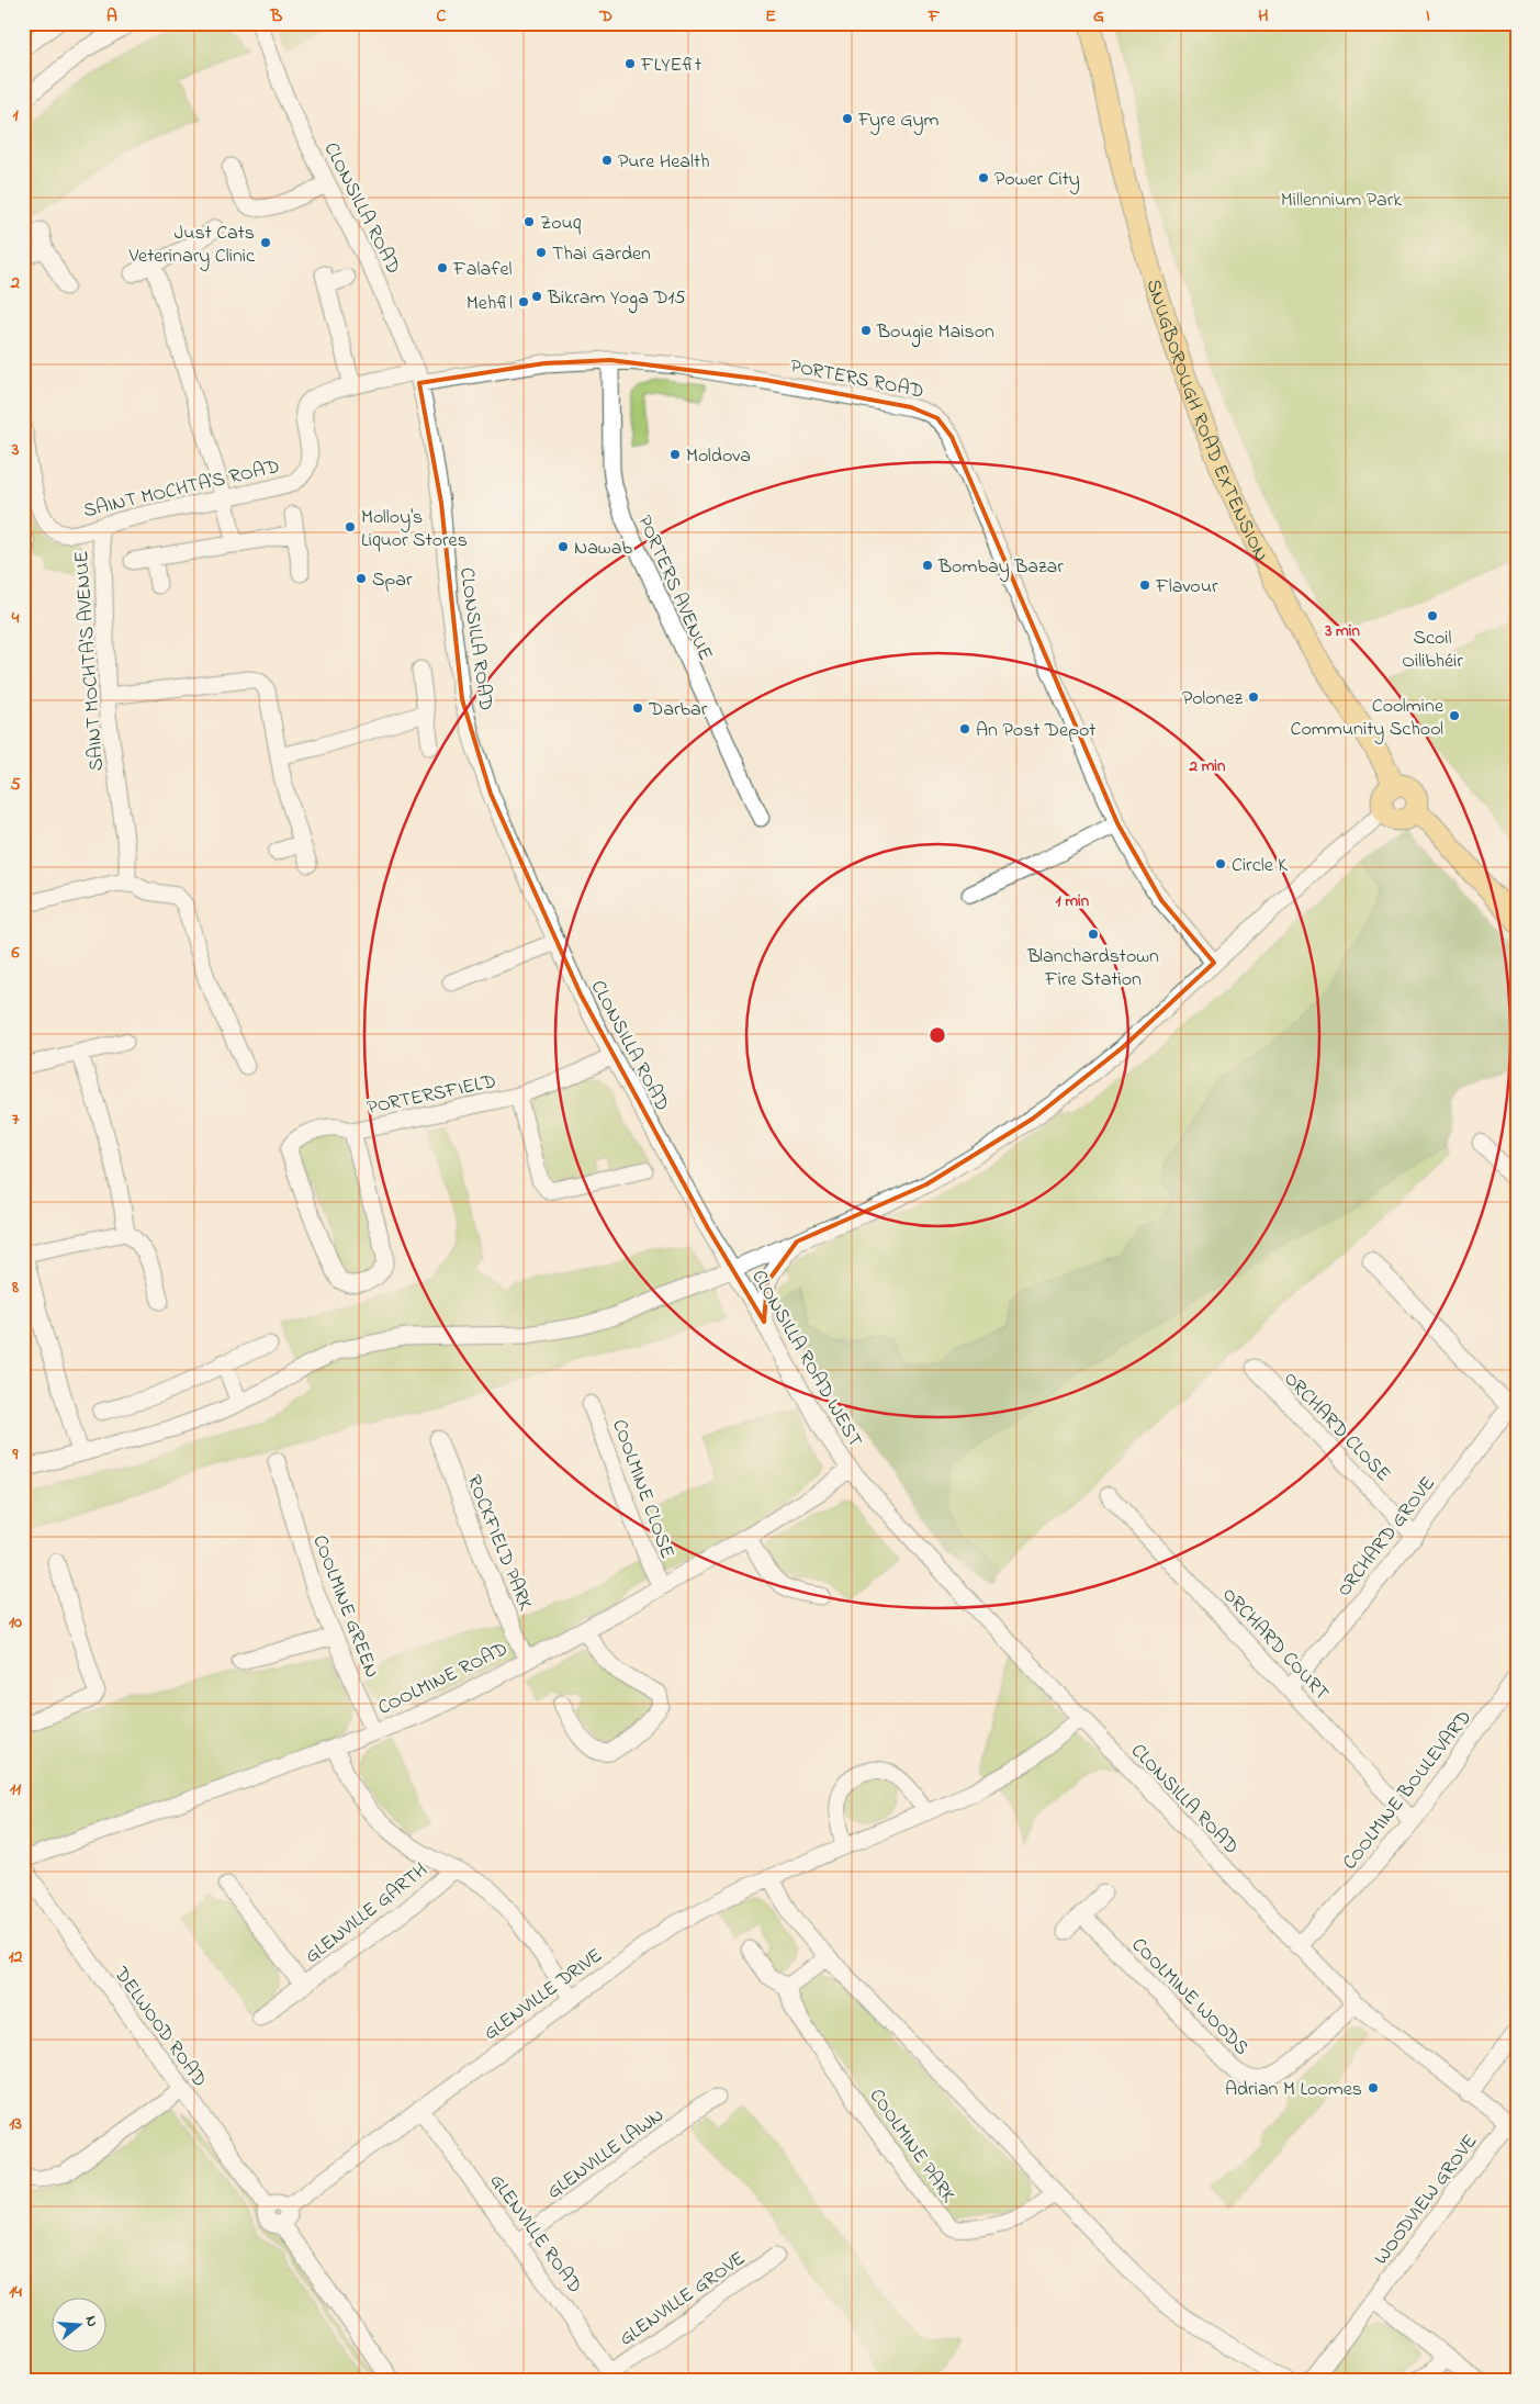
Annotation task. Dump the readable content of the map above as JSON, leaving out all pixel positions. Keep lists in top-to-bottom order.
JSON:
{
  "streets": {
    "main road": ["SNUGBOROUGH ROAD EXTENSION"],
    "street": [
      "CLONSILLA ROAD",
      "PORTERS ROAD",
      "SAINT MOCHTA'S ROAD",
      "PORTERS AVENUE",
      "SAINT MOCHTA'S AVENUE",
      "PORTERSFIELD",
      "CLONSILLA ROAD WEST",
      "ORCHARD CLOSE",
      "COOLMINE CLOSE",
      "ORCHARD GROVE",
      "ROCKFIELD PARK",
      "COOLMINE GREEN",
      "ORCHARD COURT",
      "COOLMINE ROAD",
      "COOLMINE BOULEVARD",
      "GLENVILLE GARTH",
      "GLENVILLE DRIVE",
      "COOLMINE WOODS",
      "DELWOOD ROAD",
      "COOLMINE PARK",
      "GLENVILLE LAWN",
      "WOODVIEW GROVE",
      "GLENVILLE ROAD",
      "GLENVILLE GROVE"
    ]
  },
  "crossings": [
    ["CLONSILLA ROAD", "PORTERS ROAD"],
    ["CLONSILLA ROAD", "SAINT MOCHTA'S ROAD"],
    ["CLONSILLA ROAD", "PORTERSFIELD"],
    ["CLONSILLA ROAD", "CLONSILLA ROAD WEST"],
    ["CLONSILLA ROAD", "COOLMINE ROAD"],
    ["CLONSILLA ROAD", "COOLMINE BOULEVARD"],
    ["CLONSILLA ROAD", "GLENVILLE DRIVE"],
    ["CLONSILLA ROAD", "COOLMINE WOODS"],
    ["CLONSILLA ROAD", "WOODVIEW GROVE"],
    ["PORTERS ROAD", "SAINT MOCHTA'S ROAD"],
    ["PORTERS ROAD", "PORTERS AVENUE"],
    ["SAINT MOCHTA'S ROAD", "SAINT MOCHTA'S AVENUE"],
    ["CLONSILLA ROAD WEST", "COOLMINE ROAD"],
    ["ORCHARD CLOSE", "ORCHARD GROVE"],
    ["COOLMINE CLOSE", "COOLMINE ROAD"],
    ["ORCHARD GROVE", "ORCHARD COURT"],
    ["ROCKFIELD PARK", "COOLMINE ROAD"],
    ["COOLMINE GREEN", "COOLMINE ROAD"],
    ["ORCHARD COURT", "COOLMINE BOULEVARD"],
    ["GLENVILLE DRIVE", "DELWOOD ROAD"],
    ["GLENVILLE DRIVE", "GLENVILLE ROAD"],
    ["GLENVILLE LAWN", "GLENVILLE ROAD"],
    ["GLENVILLE ROAD", "GLENVILLE GROVE"]
  ],
  "parks": ["Millennium Park"],
  "places": [
    "FLYEfit",
    "Fyre Gym",
    "Pure Health",
    "Power City",
    "Zouq",
    "Just Cats Veterinary Clinic",
    "Thai Garden",
    "Falafel",
    "Bikram Yoga D15",
    "Mehfil",
    "Bougie Maison",
    "Moldova",
    "Molloy's Liquor Stores",
    "Nawab",
    "Bombay Bazar",
    "Spar",
    "Flavour",
    "Scoil Oilibhéir",
    "Polonez",
    "Darbar",
    "Coolmine Community School",
    "An Post Depot",
    "Circle K",
    "Blanchardstown Fire Station",
    "Adrian M Loomes"
  ],
  "north": "right",
  "grid": {
    "columns": [
      "A",
      "B",
      "C",
      "D",
      "E",
      "F",
      "G",
      "H",
      "I"
    ],
    "rows": [
      "1",
      "2",
      "3",
      "4",
      "5",
      "6",
      "7",
      "8",
      "9",
      "10",
      "11",
      "12",
      "13",
      "14"
    ]
  },
  "rings": ["3 min", "2 min", "1 min"]
}
